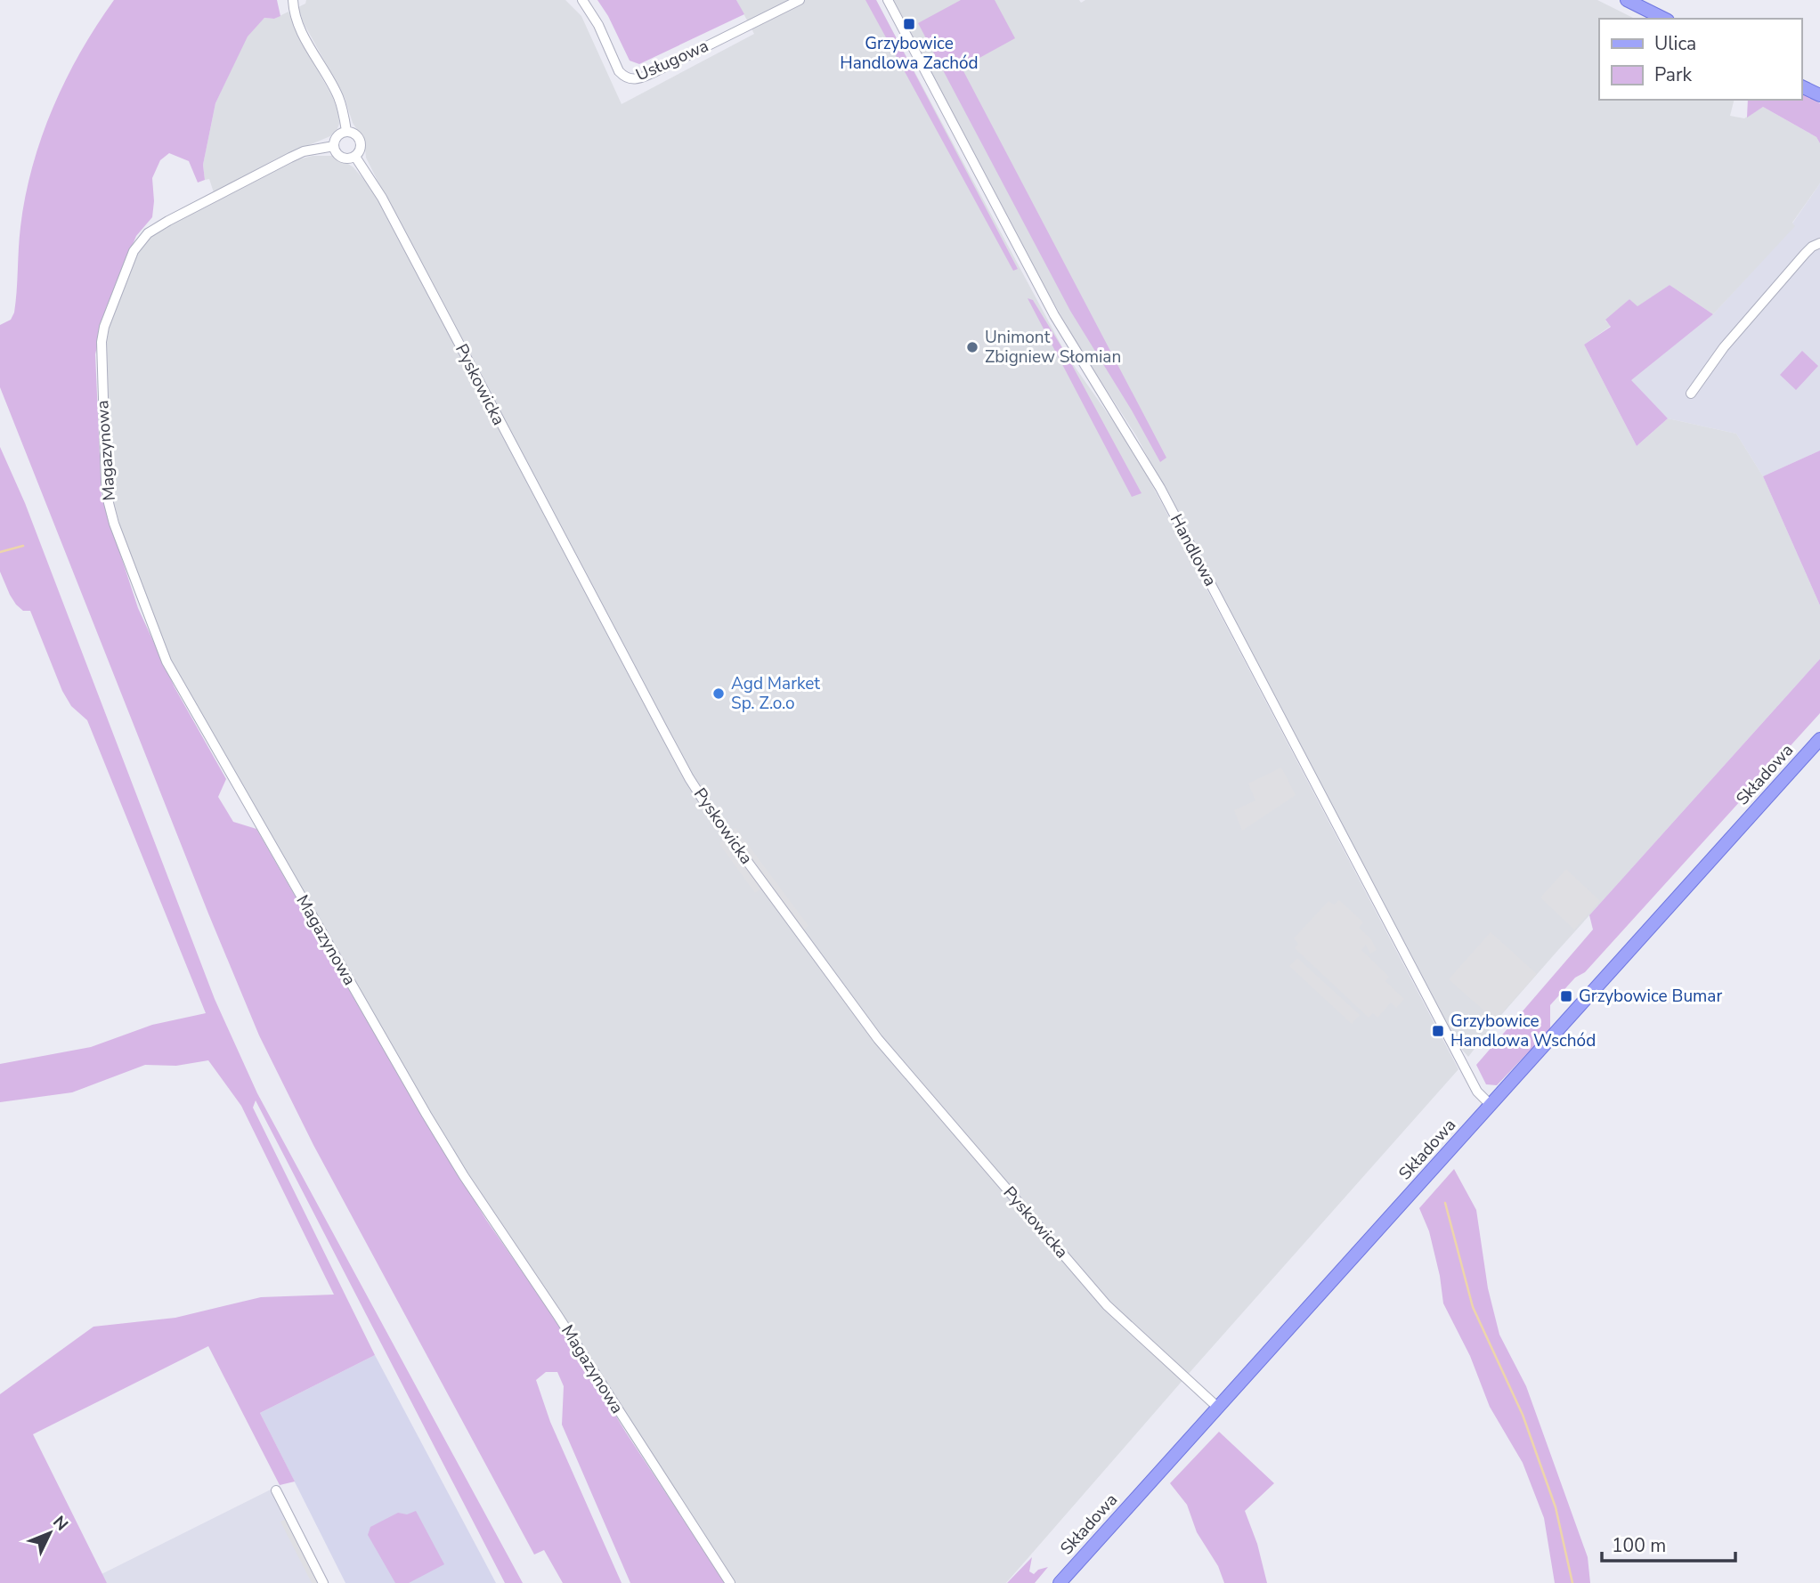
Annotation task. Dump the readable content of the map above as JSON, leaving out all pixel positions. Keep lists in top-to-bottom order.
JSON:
{
  "streets": {
    "main road": ["Składowa"],
    "street": [
      "Usługowa",
      "Pyskowicka",
      "Magazynowa",
      "Handlowa"
    ]
  },
  "crossings": [
    ["Pyskowicka", "Magazynowa"],
    ["Pyskowicka", "Składowa"],
    ["Handlowa", "Składowa"]
  ],
  "places": {
    "transit": ["Grzybowice Handlowa Zachód", "Grzybowice Bumar", "Grzybowice Handlowa Wschód"],
    "other": ["Unimont Zbigniew Słomian", "Agd Market Sp. Z.o.o"]
  },
  "legend": ["Ulica", "Park"],
  "scale_bar": "100 m",
  "north": "top right"
}
